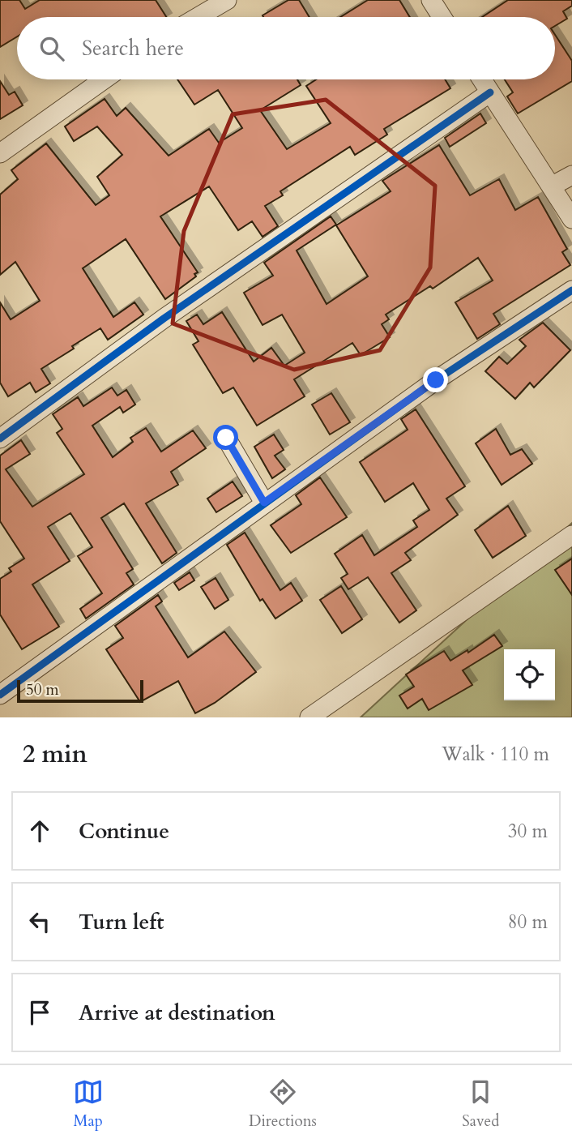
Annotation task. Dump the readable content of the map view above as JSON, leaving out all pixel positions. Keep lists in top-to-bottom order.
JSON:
{
  "scale_bar": "50 m",
  "page": {
    "search": "Search here",
    "scale": "50 m",
    "heading": ["2 min", "Walk · 110 m"],
    "list": [
      ["Continue", "30 m"],
      ["Turn left", "80 m"],
      "Arrive at destination"
    ],
    "nav": ["Map", "Directions", "Saved"]
  }
}
